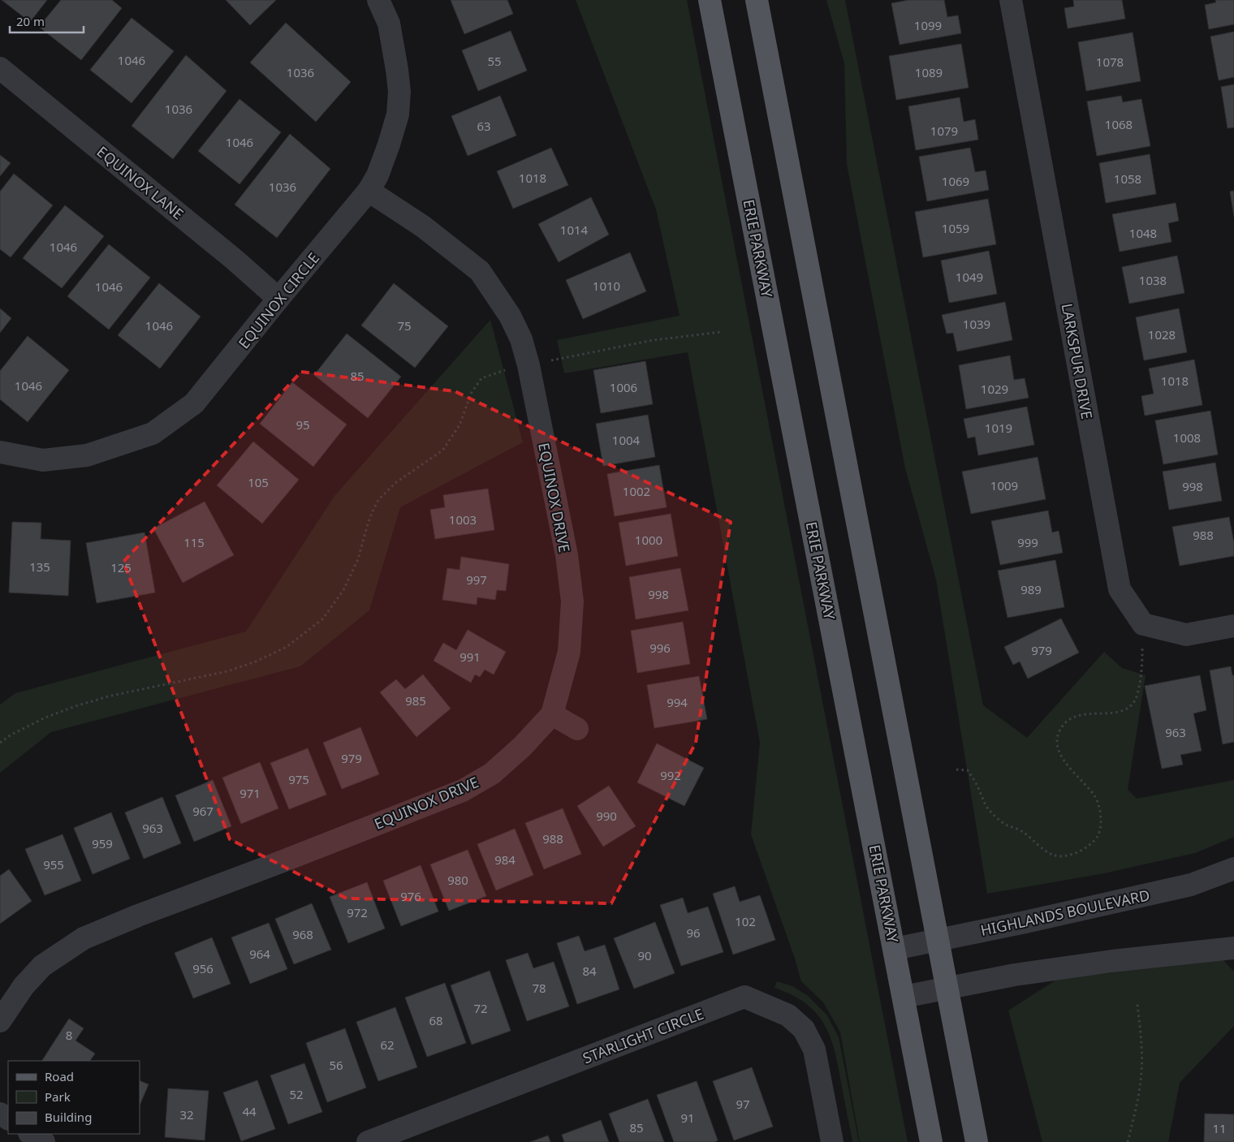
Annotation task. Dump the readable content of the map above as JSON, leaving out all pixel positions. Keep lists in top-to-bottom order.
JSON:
{
  "streets": {
    "main road": ["ERIE PARKWAY"],
    "street": [
      "EQUINOX LANE",
      "EQUINOX CIRCLE",
      "LARKSPUR DRIVE",
      "EQUINOX DRIVE",
      "HIGHLANDS BOULEVARD",
      "STARLIGHT CIRCLE"
    ]
  },
  "crossings": [
    ["EQUINOX LANE", "EQUINOX CIRCLE"],
    ["ERIE PARKWAY", "HIGHLANDS BOULEVARD"],
    ["EQUINOX CIRCLE", "EQUINOX DRIVE"]
  ],
  "house_numbers": [
    "1099",
    "1046",
    "55",
    "1078",
    "1036",
    "1089",
    "1036",
    "1068",
    "63",
    "1079",
    "1046",
    "1018",
    "1058",
    "1069",
    "1036",
    "1059",
    "1014",
    "1048",
    "1046",
    "1049",
    "1038",
    "1010",
    "1046",
    "1039",
    "1046",
    "75",
    "1028",
    "85",
    "1018",
    "1046",
    "1006",
    "1029",
    "95",
    "1019",
    "1008",
    "1004",
    "105",
    "1009",
    "998",
    "1002",
    "1003",
    "988",
    "1000",
    "115",
    "999",
    "135",
    "125",
    "997",
    "989",
    "998",
    "996",
    "979",
    "991",
    "985",
    "994",
    "963",
    "979",
    "992",
    "975",
    "971",
    "967",
    "990",
    "963",
    "988",
    "959",
    "984",
    "955",
    "980",
    "976",
    "972",
    "102",
    "96",
    "968",
    "964",
    "90",
    "956",
    "84",
    "78",
    "72",
    "68",
    "8",
    "62",
    "56",
    "52",
    "97",
    "44",
    "32",
    "91",
    "85",
    "11"
  ],
  "legend": ["Road", "Park", "Building"],
  "scale_bar": "20 m"
}
